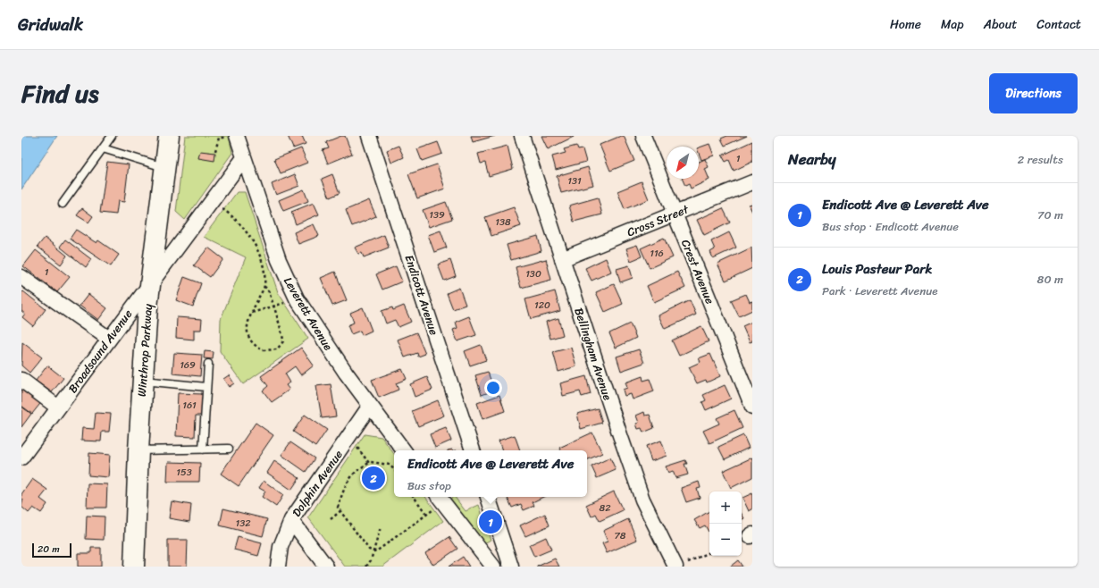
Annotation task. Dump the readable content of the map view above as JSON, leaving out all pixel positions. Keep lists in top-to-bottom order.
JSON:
{
  "streets": {
    "main road": ["Winthrop Parkway"],
    "street": [
      "Cross Street",
      "Crest Avenue",
      "Endicott Avenue",
      "Leverett Avenue",
      "Broadsound Avenue",
      "Bellingham Avenue",
      "Dolphin Avenue"
    ]
  },
  "crossings": [
    ["Cross Street", "Crest Avenue"],
    ["Cross Street", "Bellingham Avenue"],
    ["Leverett Avenue", "Broadsound Avenue"],
    ["Leverett Avenue", "Dolphin Avenue"],
    ["Winthrop Parkway", "Broadsound Avenue"]
  ],
  "house_numbers": [
    "1",
    "131",
    "139",
    "138",
    "116",
    "1",
    "130",
    "120",
    "169",
    "161",
    "153",
    "82",
    "132",
    "78"
  ],
  "scale_bar": "20 m",
  "north": "bottom left",
  "page": {
    "header": "Gridwalk",
    "nav": [
      "Home",
      "Map",
      "About",
      "Contact"
    ],
    "title": "Find us",
    "buttons": "Directions",
    "heading": ["Nearby", "2 results"],
    "list": [
      {
        "mark": "1",
        "name": "Endicott Ave @ Leverett Ave",
        "note": "Bus stop · Endicott Avenue",
        "value": "70 m"
      },
      {
        "mark": "2",
        "name": "Louis Pasteur Park",
        "note": "Park · Leverett Avenue",
        "value": "80 m"
      }
    ],
    "popup": ["Endicott Ave @ Leverett Ave", "Bus stop"],
    "pins": ["2", "1"],
    "map_buttons": ["+", "−"],
    "scale": "20 m"
  }
}
